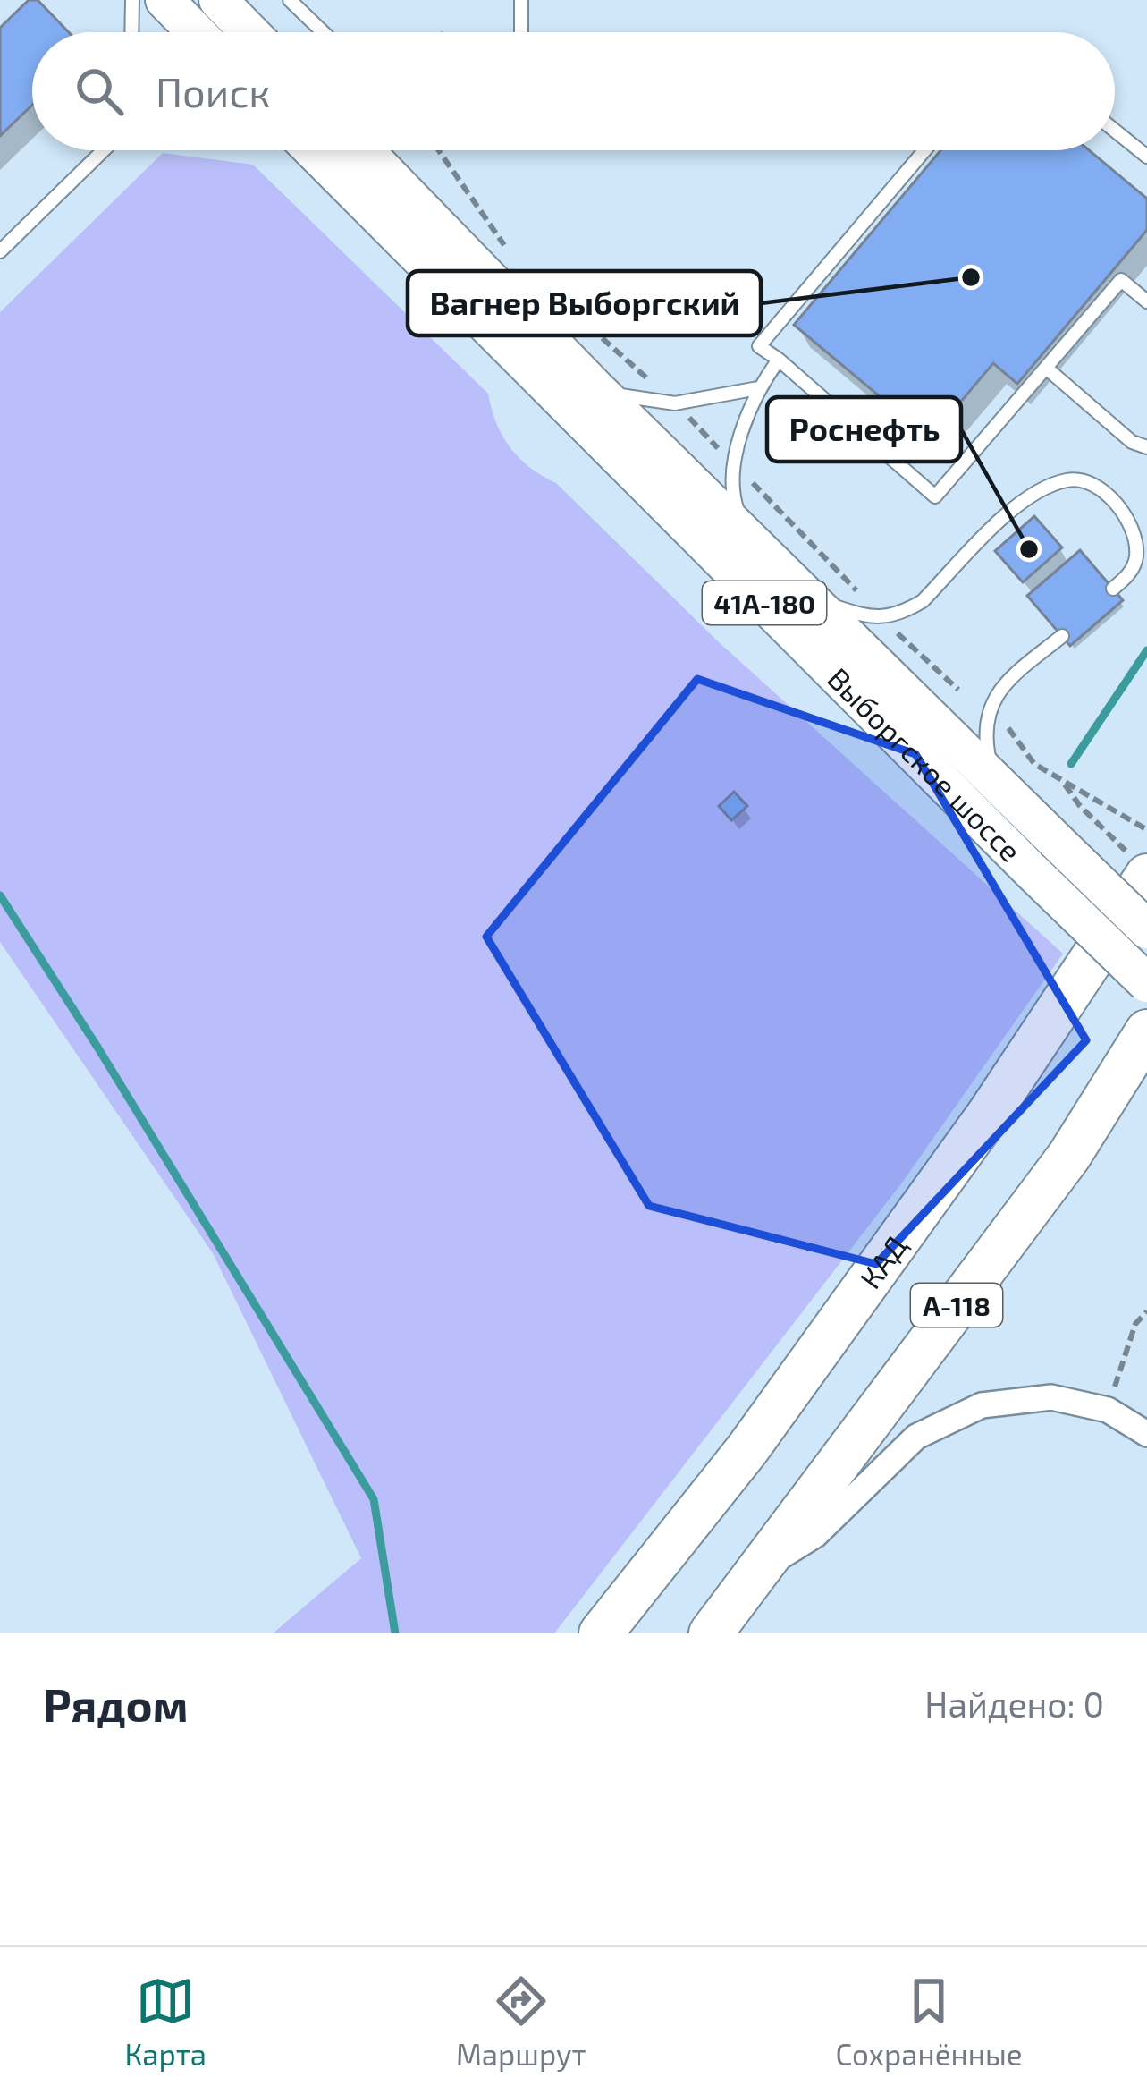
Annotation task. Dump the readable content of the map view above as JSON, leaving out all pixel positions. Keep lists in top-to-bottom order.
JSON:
{
  "streets": {
    "highway": ["КАД", "А-118"],
    "main road": ["41А-180", "Выборгское шоссе"]
  },
  "places": ["Вагнер Выборгский", "Роснефть"],
  "page": {
    "search": "Поиск",
    "heading": ["Рядом", "Найдено: 0"],
    "nav": ["Карта", "Маршрут", "Сохранённые"]
  }
}
